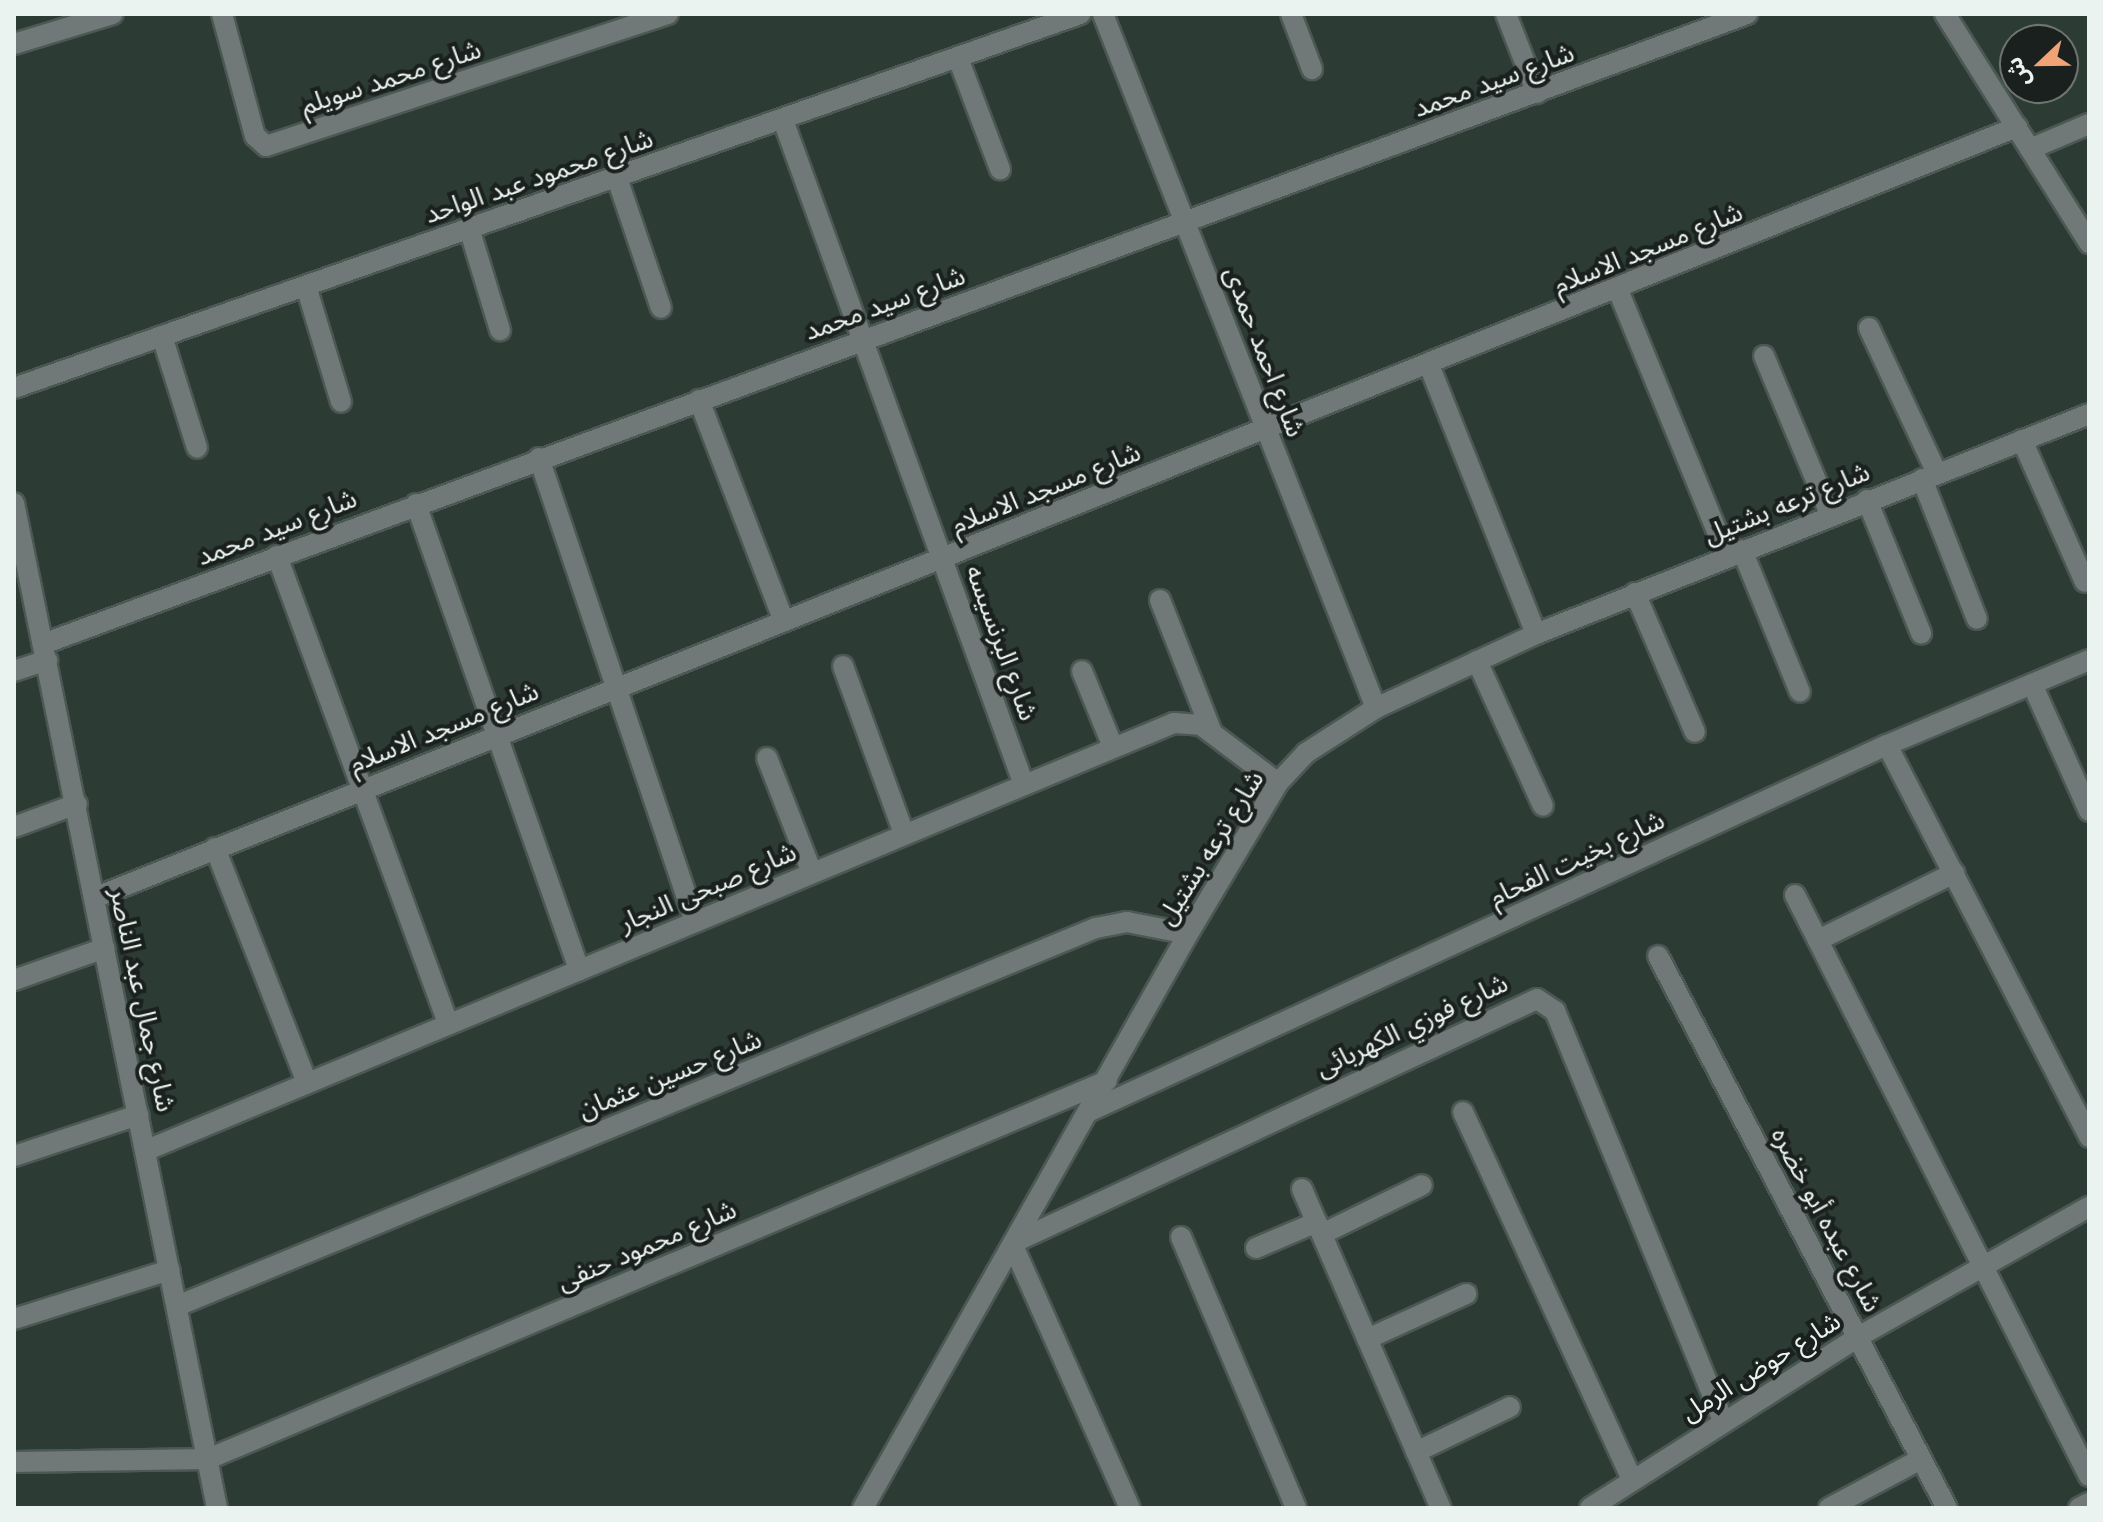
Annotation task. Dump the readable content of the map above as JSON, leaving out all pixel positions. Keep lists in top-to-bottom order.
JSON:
{
  "streets": {
    "street": [
      "شارع محمد سويلم",
      "شارع سيد محمد",
      "شارع محمود عبد الواحد",
      "شارع مسجد الاسلام",
      "شارع احمد حمدى",
      "شارع ترعه بشتيل",
      "شارع البرنسيسه",
      "شارع بخيت الفحام",
      "شارع صبحى النجار",
      "شارع جمال عبد الناصر",
      "شارع فوزي الكهربائى",
      "شارع حسين عثمان",
      "شارع عبده أبو خضره",
      "شارع محمود حنفى",
      "شارع حوض الرمل"
    ]
  },
  "crossings": [
    ["شارع سيد محمد", "شارع احمد حمدى"],
    ["شارع سيد محمد", "شارع البرنسيسه"],
    ["شارع سيد محمد", "شارع جمال عبد الناصر"],
    ["شارع محمود عبد الواحد", "شارع البرنسيسه"],
    ["شارع مسجد الاسلام", "شارع احمد حمدى"],
    ["شارع مسجد الاسلام", "شارع البرنسيسه"],
    ["شارع مسجد الاسلام", "شارع جمال عبد الناصر"],
    ["شارع احمد حمدى", "شارع ترعه بشتيل"],
    ["شارع ترعه بشتيل", "شارع بخيت الفحام"],
    ["شارع ترعه بشتيل", "شارع صبحى النجار"],
    ["شارع ترعه بشتيل", "شارع فوزي الكهربائى"],
    ["شارع ترعه بشتيل", "شارع حسين عثمان"],
    ["شارع ترعه بشتيل", "شارع محمود حنفى"],
    ["شارع البرنسيسه", "شارع صبحى النجار"],
    ["شارع صبحى النجار", "شارع جمال عبد الناصر"],
    ["شارع جمال عبد الناصر", "شارع حسين عثمان"],
    ["شارع جمال عبد الناصر", "شارع محمود حنفى"],
    ["شارع فوزي الكهربائى", "شارع حوض الرمل"],
    ["شارع عبده أبو خضره", "شارع حوض الرمل"]
  ],
  "north": "left"
}
